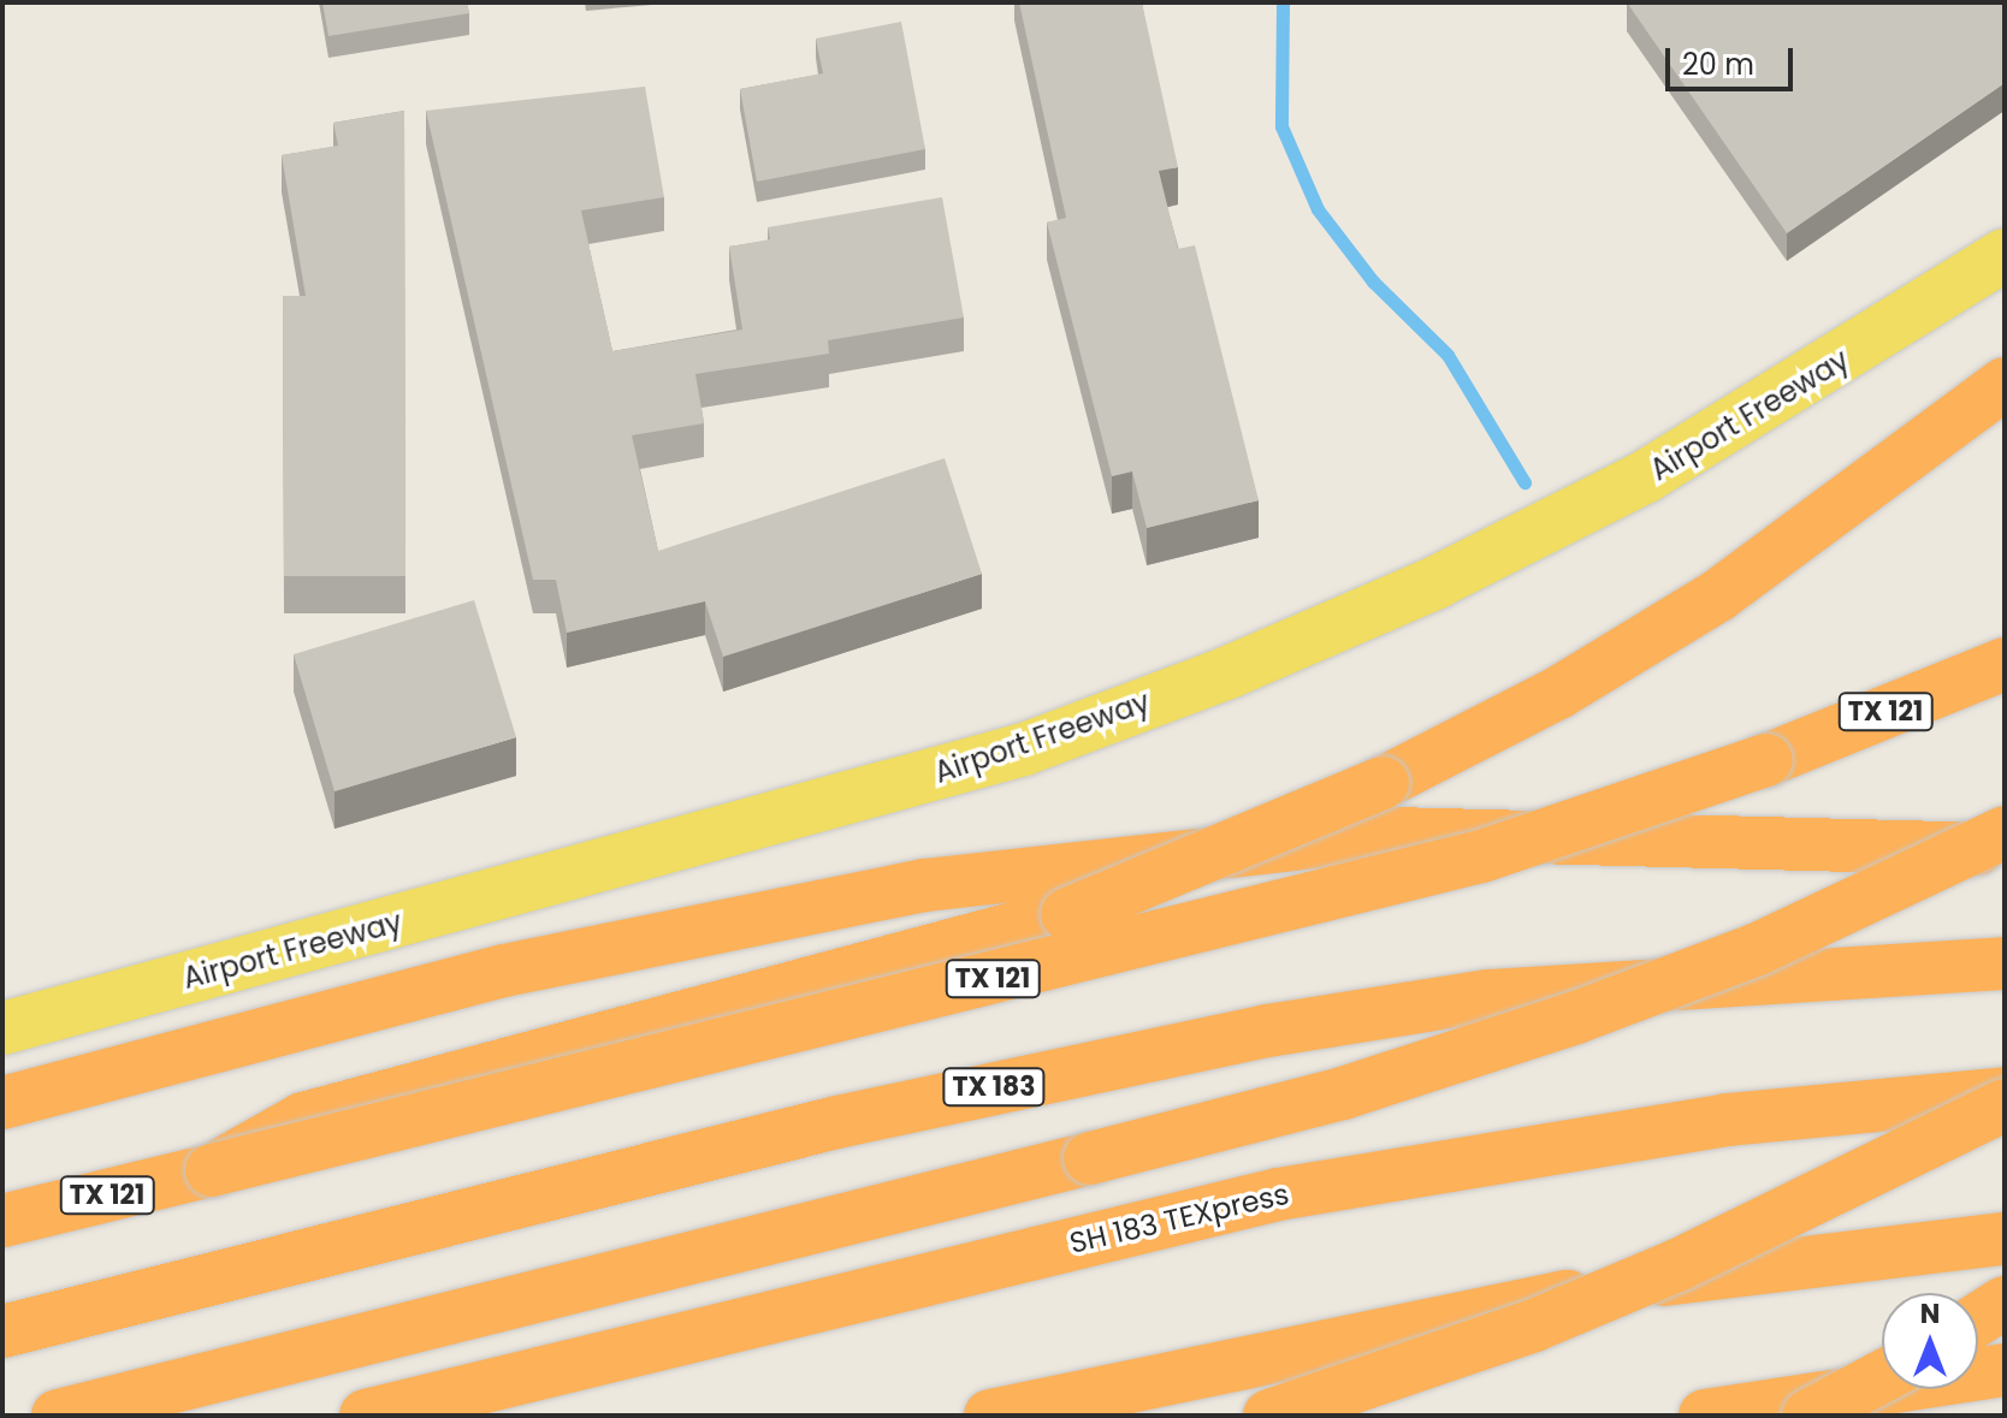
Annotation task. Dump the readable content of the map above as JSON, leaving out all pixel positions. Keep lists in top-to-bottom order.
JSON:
{
  "streets": {
    "highway": ["TX 121", "TX 183", "SH 183 TEXpress"],
    "main road": ["Airport Freeway"]
  },
  "scale_bar": "20 m",
  "north": "top"
}
